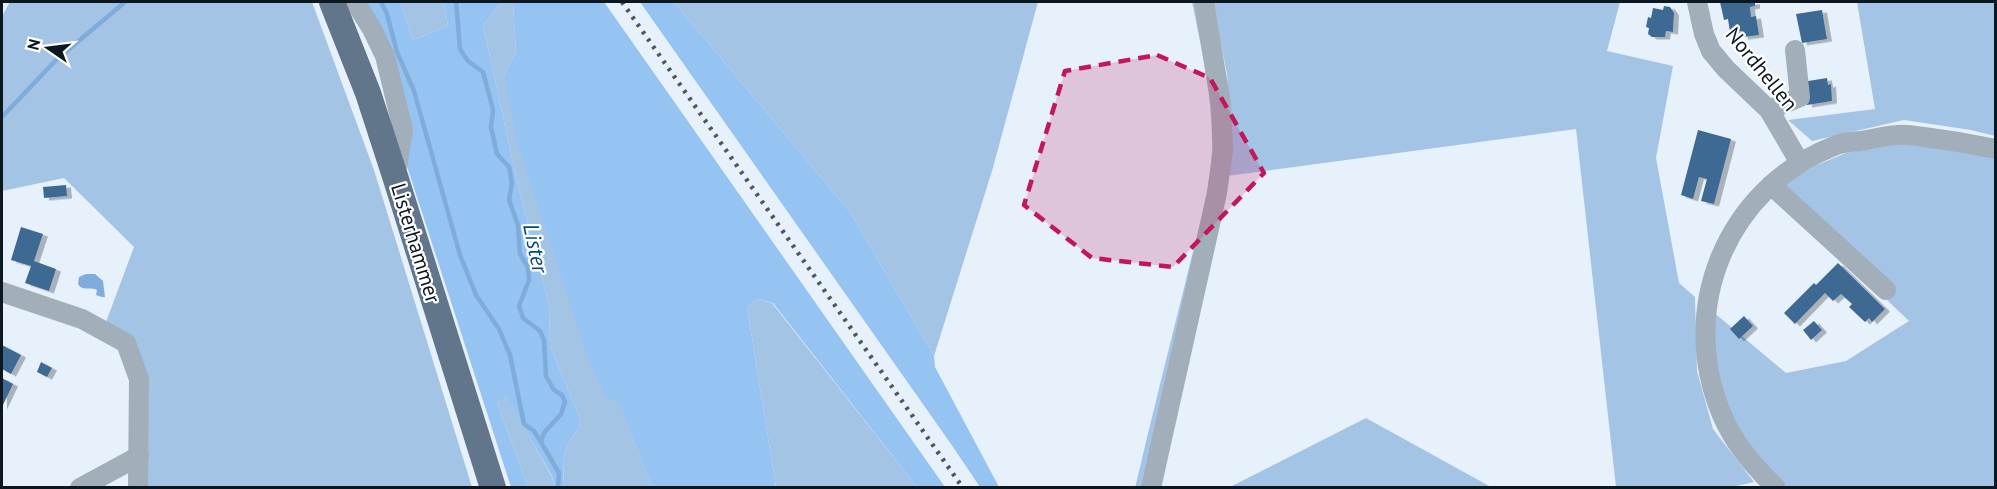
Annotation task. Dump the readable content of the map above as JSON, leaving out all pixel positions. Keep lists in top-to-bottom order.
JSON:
{
  "streets": {
    "main road": ["Listerhammer"],
    "street": ["Nordhellen"]
  },
  "water": ["Lister"],
  "north": "left"
}
